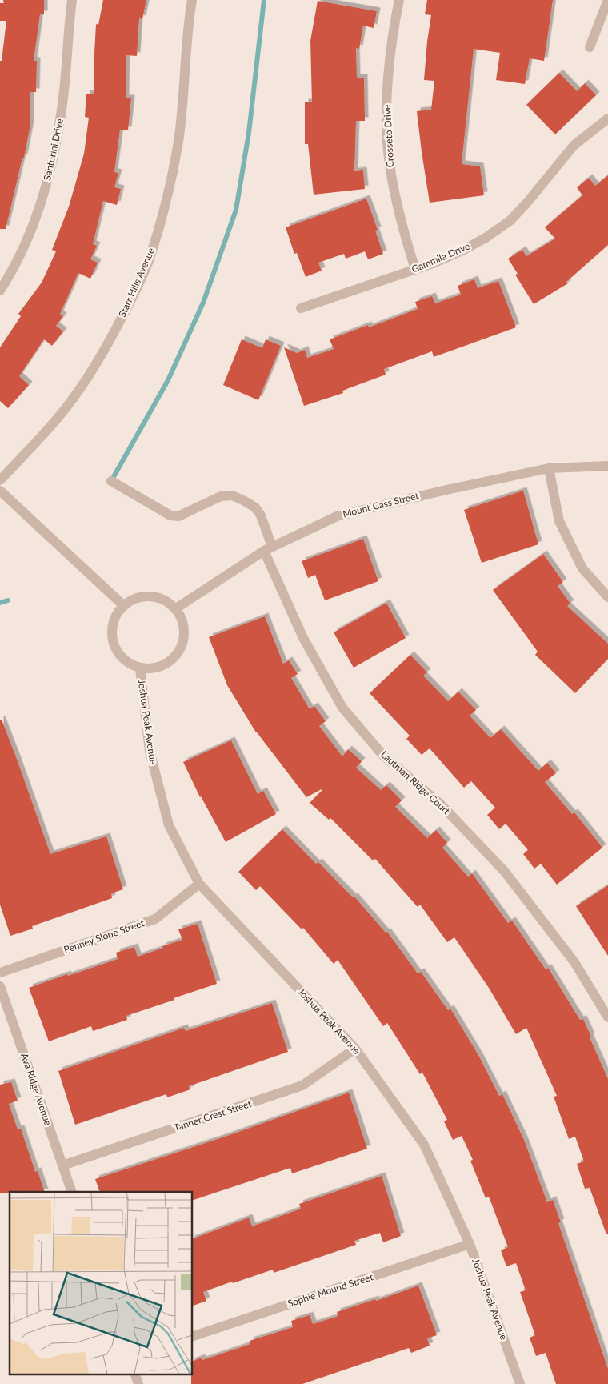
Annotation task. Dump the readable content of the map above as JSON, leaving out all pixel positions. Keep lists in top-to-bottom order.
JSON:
{
  "streets": {
    "street": [
      "Crosseto Drive",
      "Santorini Drive",
      "Gammila Drive",
      "Starr Hills Avenue",
      "Mount Cass Street",
      "Joshua Peak Avenue",
      "Lautman Ridge Court",
      "Penney Slope Street",
      "Ava Ridge Avenue",
      "Tanner Crest Street",
      "Sophie Mound Street"
    ]
  },
  "crossings": [
    ["Crosseto Drive", "Gammila Drive"],
    ["Mount Cass Street", "Joshua Peak Avenue"],
    ["Mount Cass Street", "Lautman Ridge Court"],
    ["Joshua Peak Avenue", "Penney Slope Street"],
    ["Joshua Peak Avenue", "Tanner Crest Street"],
    ["Joshua Peak Avenue", "Sophie Mound Street"],
    ["Ava Ridge Avenue", "Tanner Crest Street"]
  ]
}
